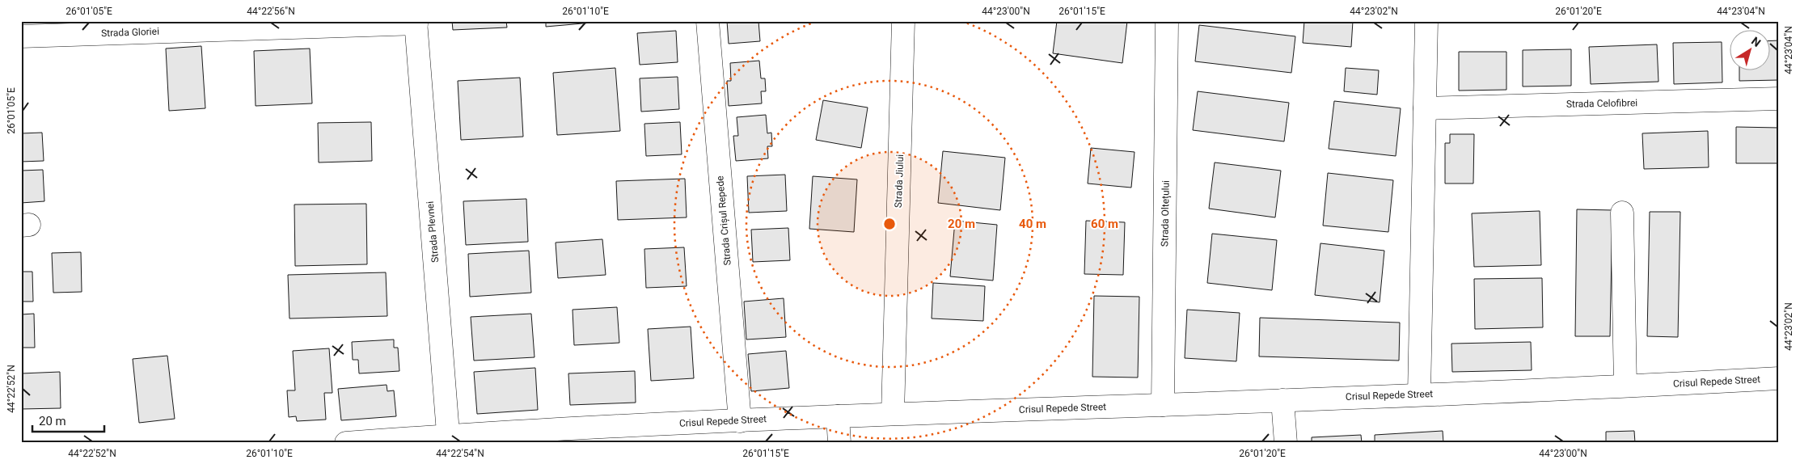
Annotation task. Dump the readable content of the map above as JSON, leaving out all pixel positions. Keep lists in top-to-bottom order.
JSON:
{
  "streets": {
    "street": [
      "Strada Gloriei",
      "Strada Celofibrei",
      "Strada Jiului",
      "Strada Oltețului",
      "Strada Crișul Repede",
      "Strada Plevnei",
      "Crisul Repede Street"
    ]
  },
  "crossings": [
    ["Strada Gloriei", "Strada Plevnei"],
    ["Strada Jiului", "Crisul Repede Street"],
    ["Strada Oltețului", "Crisul Repede Street"],
    ["Strada Crișul Repede", "Crisul Repede Street"],
    ["Strada Plevnei", "Crisul Repede Street"]
  ],
  "scale_bar": "20 m",
  "north": "top right",
  "coordinates": [
    "26°01'05\"E",
    "44°22'56\"N",
    "26°01'10\"E",
    "44°23'00\"N",
    "26°01'15\"E",
    "44°23'02\"N",
    "26°01'20\"E",
    "44°23'04\"N",
    "44°22'52\"N",
    "44°22'54\"N"
  ],
  "rings": ["20 m", "40 m", "60 m"]
}
